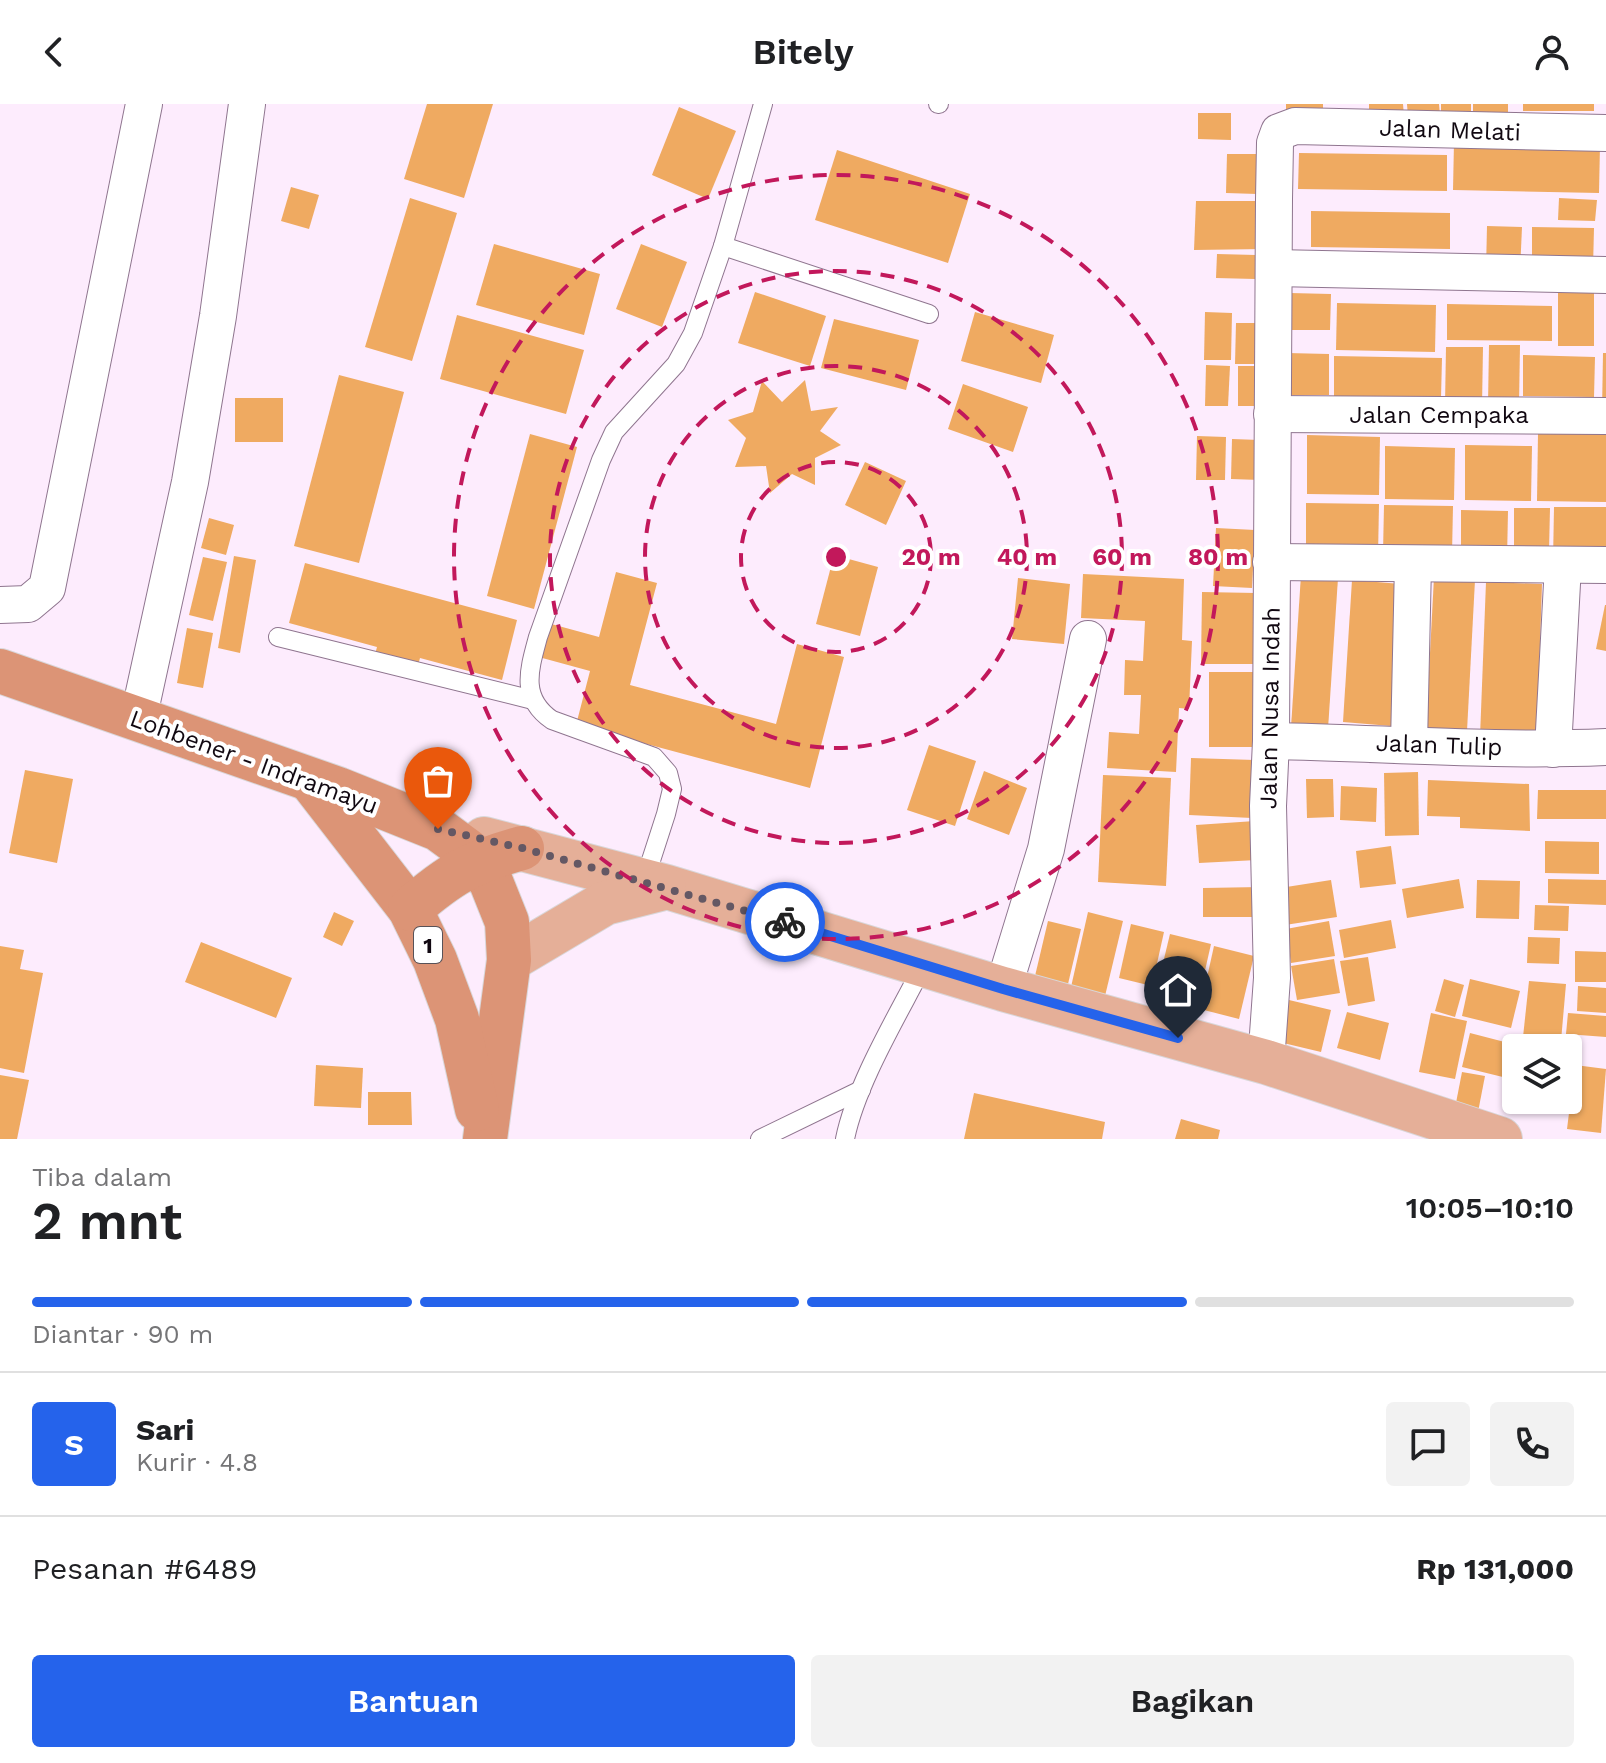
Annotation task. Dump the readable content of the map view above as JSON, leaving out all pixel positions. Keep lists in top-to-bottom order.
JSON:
{
  "streets": {
    "highway": ["Lohbener - Indramayu", "1"],
    "street": [
      "Jalan Melati",
      "Jalan Cempaka",
      "Jalan Nusa Indah",
      "Jalan Tulip"
    ]
  },
  "crossings": [
    ["Jalan Melati", "Jalan Nusa Indah"],
    ["Jalan Cempaka", "Jalan Nusa Indah"],
    ["Jalan Nusa Indah", "Jalan Tulip"],
    ["Jalan Nusa Indah", "Lohbener - Indramayu"],
    ["Lohbener - Indramayu", "1"]
  ],
  "page": {
    "header": "Bitely",
    "heading": ["2 mnt", "Tiba dalam", "10:05–10:10"],
    "panel": [
      "Sari",
      "Kurir · 4.8",
      "Pesanan #6489",
      "Rp 131,000"
    ],
    "bar": "Diantar · 90 m",
    "round": "S",
    "buttons": ["Bantuan", "Bagikan"]
  },
  "rings": [
    "20 m",
    "40 m",
    "60 m",
    "80 m"
  ]
}
